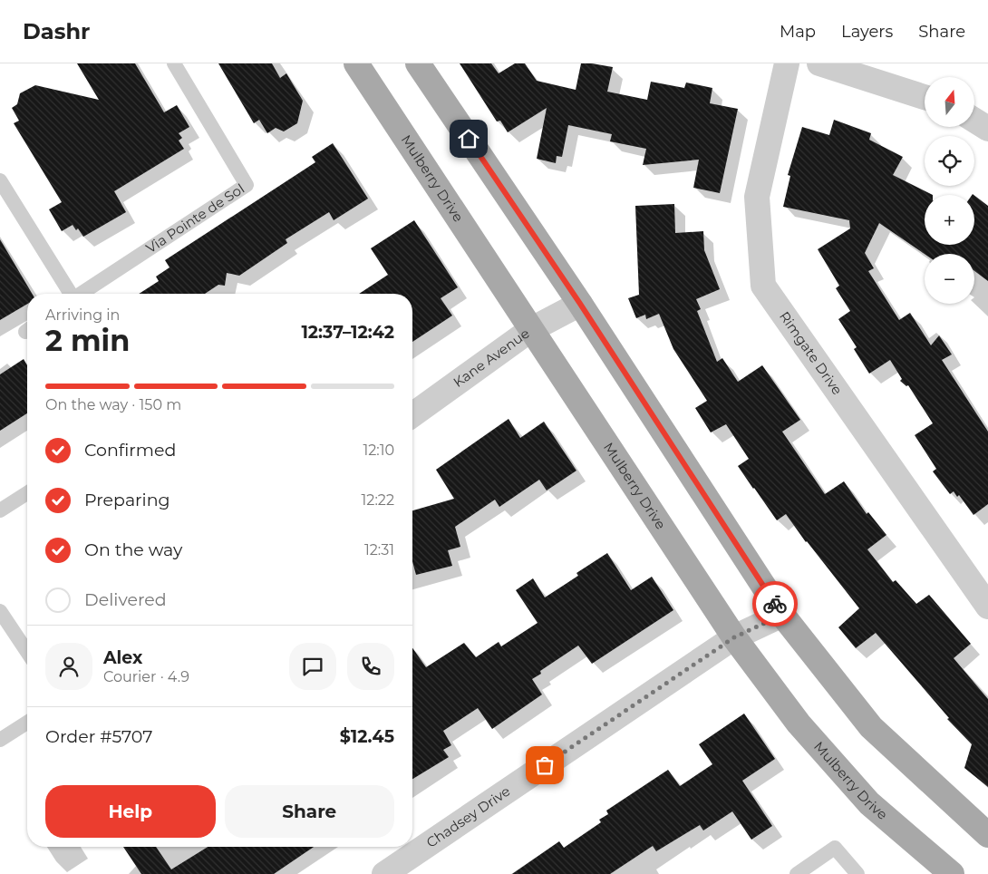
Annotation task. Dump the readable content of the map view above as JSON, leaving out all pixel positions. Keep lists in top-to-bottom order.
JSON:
{
  "streets": {
    "main road": ["Mulberry Drive"],
    "street": ["Rimgate Drive", "Kane Avenue", "Chadsey Drive"],
    "lane": ["Via Pointe de Sol"]
  },
  "crossings": [
    ["Mulberry Drive", "Kane Avenue"],
    ["Mulberry Drive", "Chadsey Drive"]
  ],
  "north": "top",
  "page": {
    "header": "Dashr",
    "nav": ["Map", "Layers", "Share"],
    "map_buttons": ["+", "−"],
    "heading": ["2 min", "Arriving in", "12:37–12:42"],
    "panel": [
      "Alex",
      "Courier · 4.9",
      "Order #5707",
      "$12.45"
    ],
    "bar": "On the way · 150 m",
    "list": [
      ["Confirmed", "12:10"],
      ["Preparing", "12:22"],
      ["On the way", "12:31"],
      "Delivered"
    ],
    "buttons": ["Help", "Share"]
  }
}
